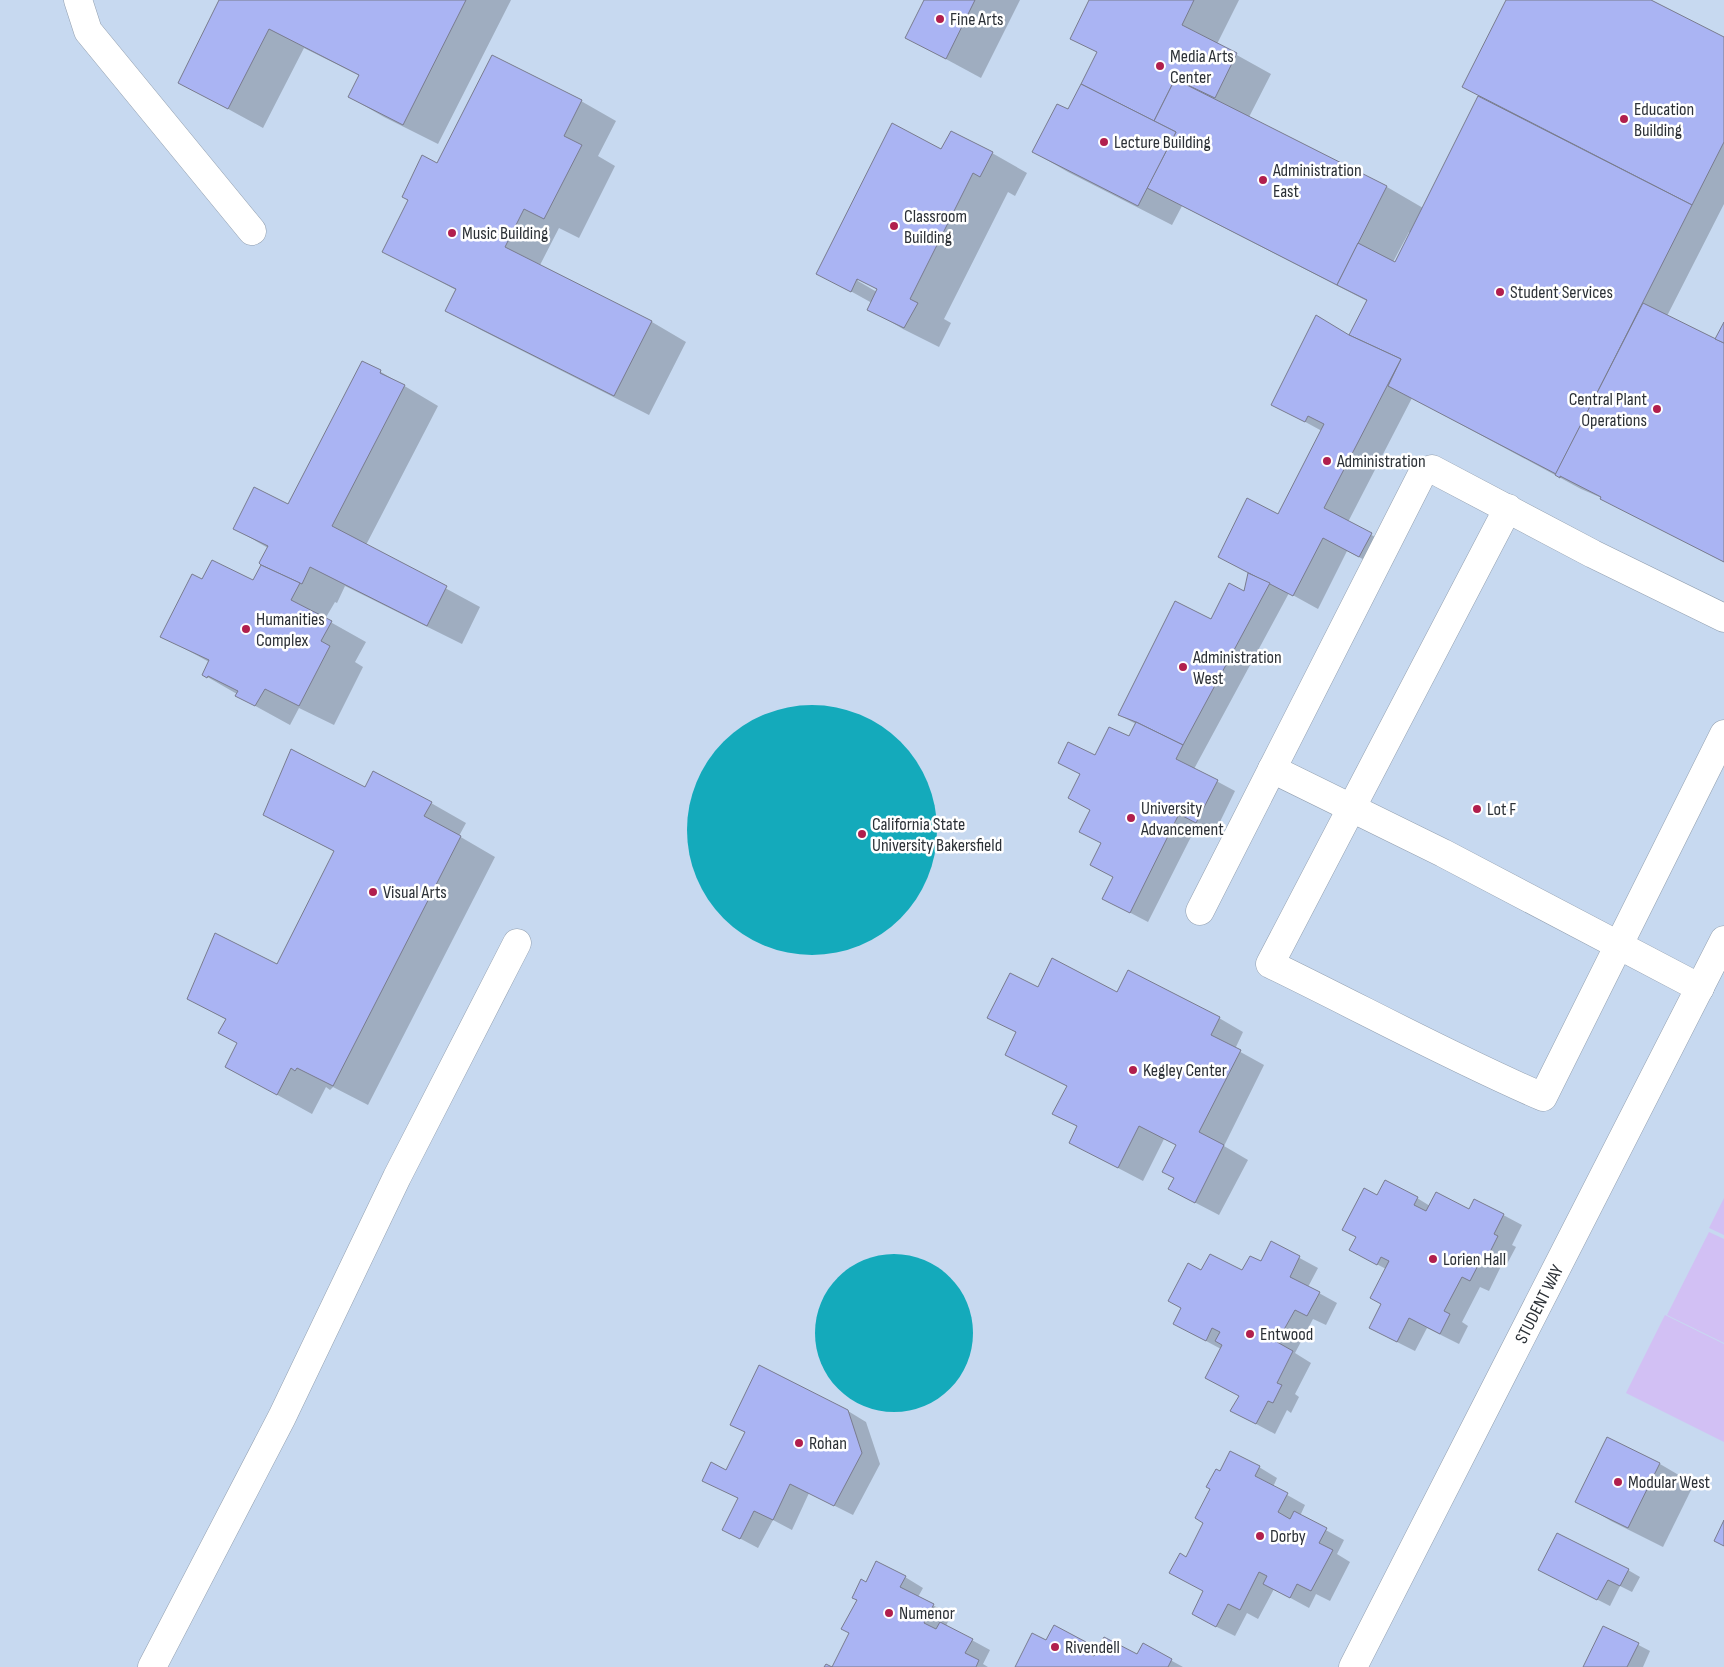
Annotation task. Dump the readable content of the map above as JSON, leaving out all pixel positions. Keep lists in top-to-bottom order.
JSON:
{
  "streets": {
    "street": ["STUDENT WAY"]
  },
  "places": [
    "Fine Arts",
    "Media Arts Center",
    "Education Building",
    "Lecture Building",
    "Administration East",
    "Classroom Building",
    "Music Building",
    "Student Services",
    "Central Plant Operations",
    "Administration",
    "Humanities Complex",
    "Administration West",
    "Lot F",
    "University Advancement",
    "California State University Bakersfield",
    "Visual Arts",
    "Kegley Center",
    "Lorien Hall",
    "Entwood",
    "Rohan",
    "Modular West",
    "Dorby",
    "Numenor",
    "Rivendell"
  ]
}
